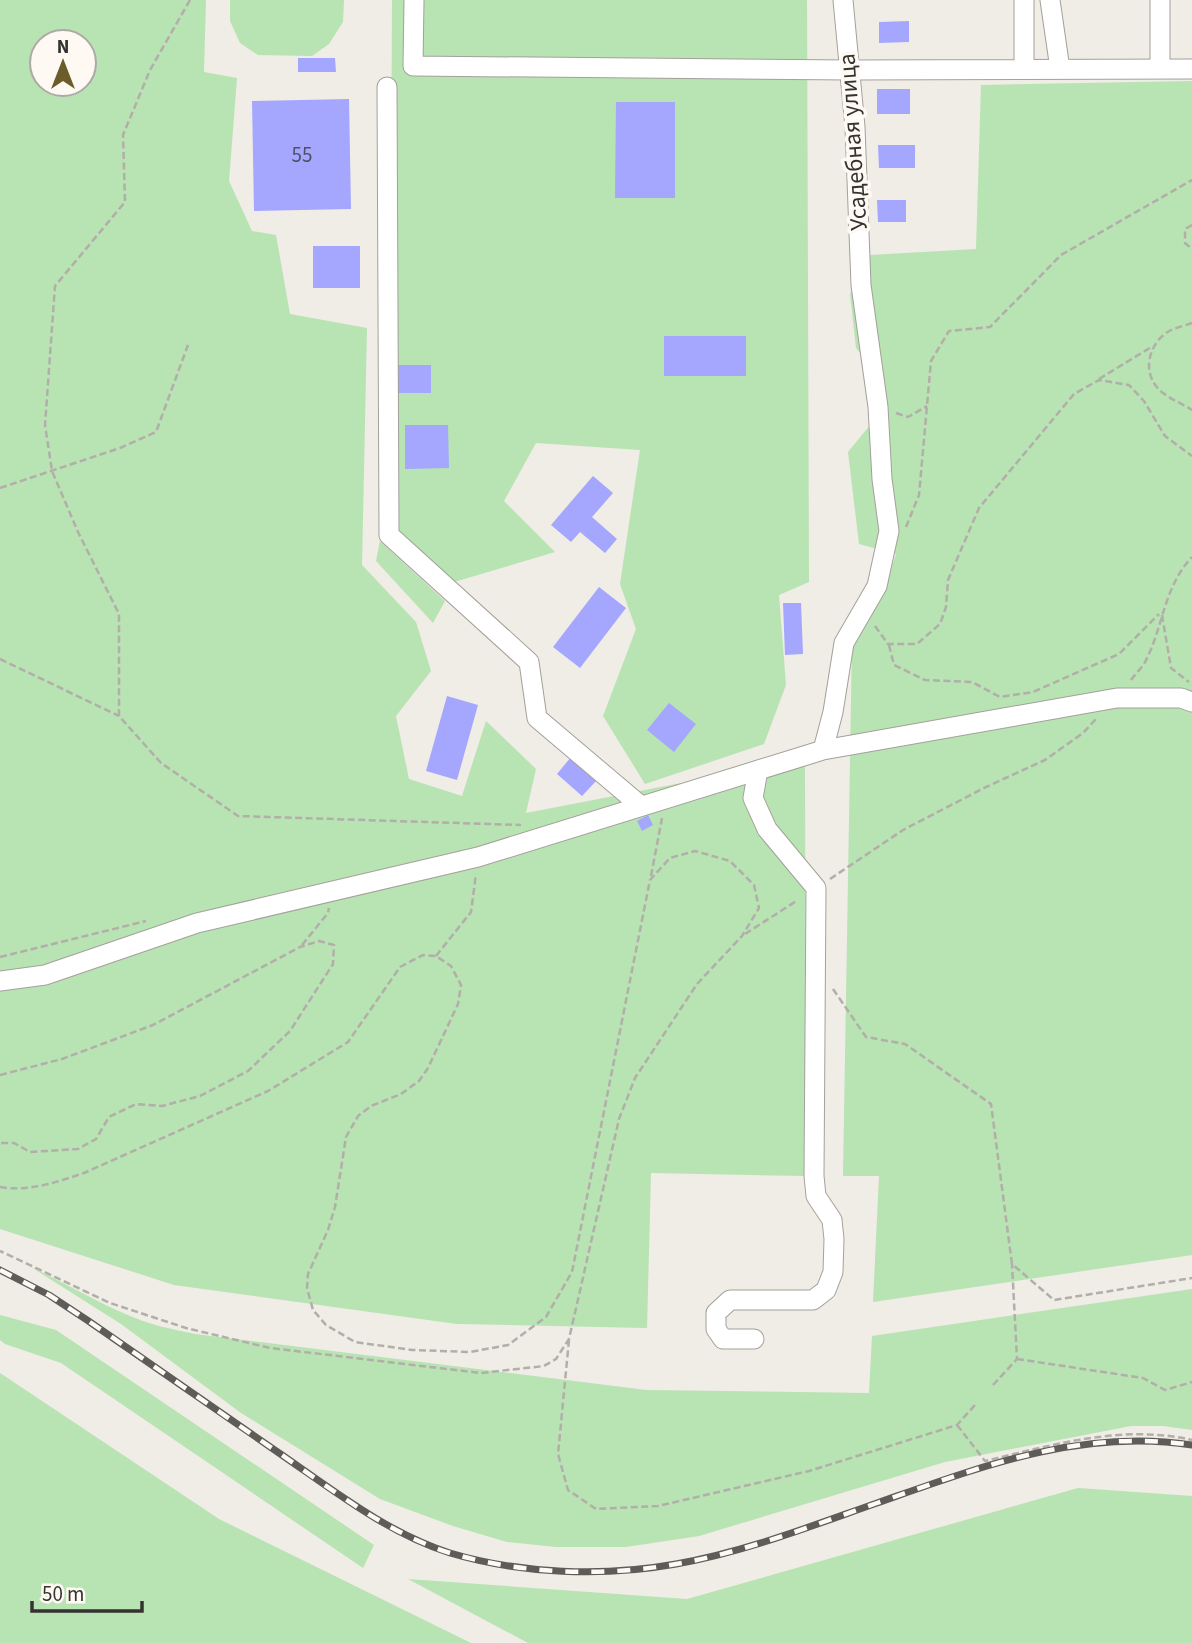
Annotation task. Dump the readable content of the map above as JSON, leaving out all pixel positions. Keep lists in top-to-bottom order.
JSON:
{
  "streets": {
    "street": ["Усадебная улица"]
  },
  "house_numbers": ["55"],
  "scale_bar": "50 m",
  "north": "top"
}
